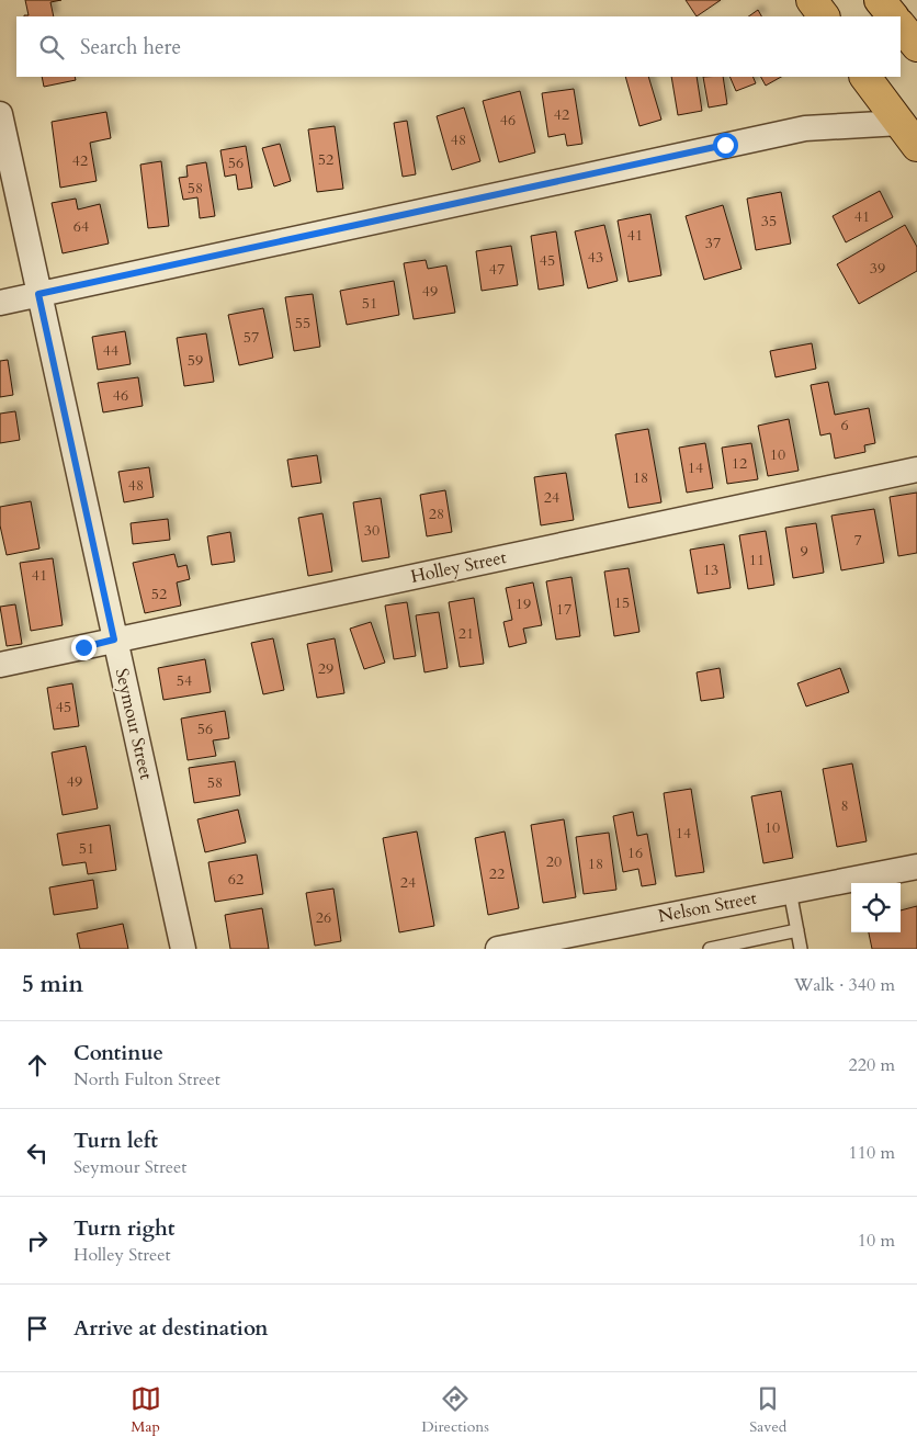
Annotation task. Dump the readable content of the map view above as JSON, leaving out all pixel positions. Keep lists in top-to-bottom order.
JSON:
{
  "streets": {
    "street": ["Holley Street", "Seymour Street", "Nelson Street"]
  },
  "crossings": [
    ["Holley Street", "Seymour Street"]
  ],
  "house_numbers": [
    "42",
    "46",
    "48",
    "52",
    "42",
    "56",
    "58",
    "41",
    "35",
    "64",
    "41",
    "37",
    "43",
    "45",
    "39",
    "47",
    "49",
    "51",
    "55",
    "57",
    "44",
    "59",
    "46",
    "6",
    "10",
    "12",
    "14",
    "18",
    "48",
    "24",
    "28",
    "30",
    "7",
    "9",
    "11",
    "13",
    "41",
    "52",
    "15",
    "19",
    "17",
    "21",
    "29",
    "54",
    "45",
    "56",
    "49",
    "58",
    "8",
    "10",
    "14",
    "51",
    "16",
    "20",
    "18",
    "22",
    "62",
    "24",
    "26"
  ],
  "page": {
    "search": "Search here",
    "heading": ["5 min", "Walk · 340 m"],
    "list": [
      ["Continue", "North Fulton Street", "220 m"],
      ["Turn left", "Seymour Street", "110 m"],
      ["Turn right", "Holley Street", "10 m"],
      "Arrive at destination"
    ],
    "nav": ["Map", "Directions", "Saved"]
  }
}
